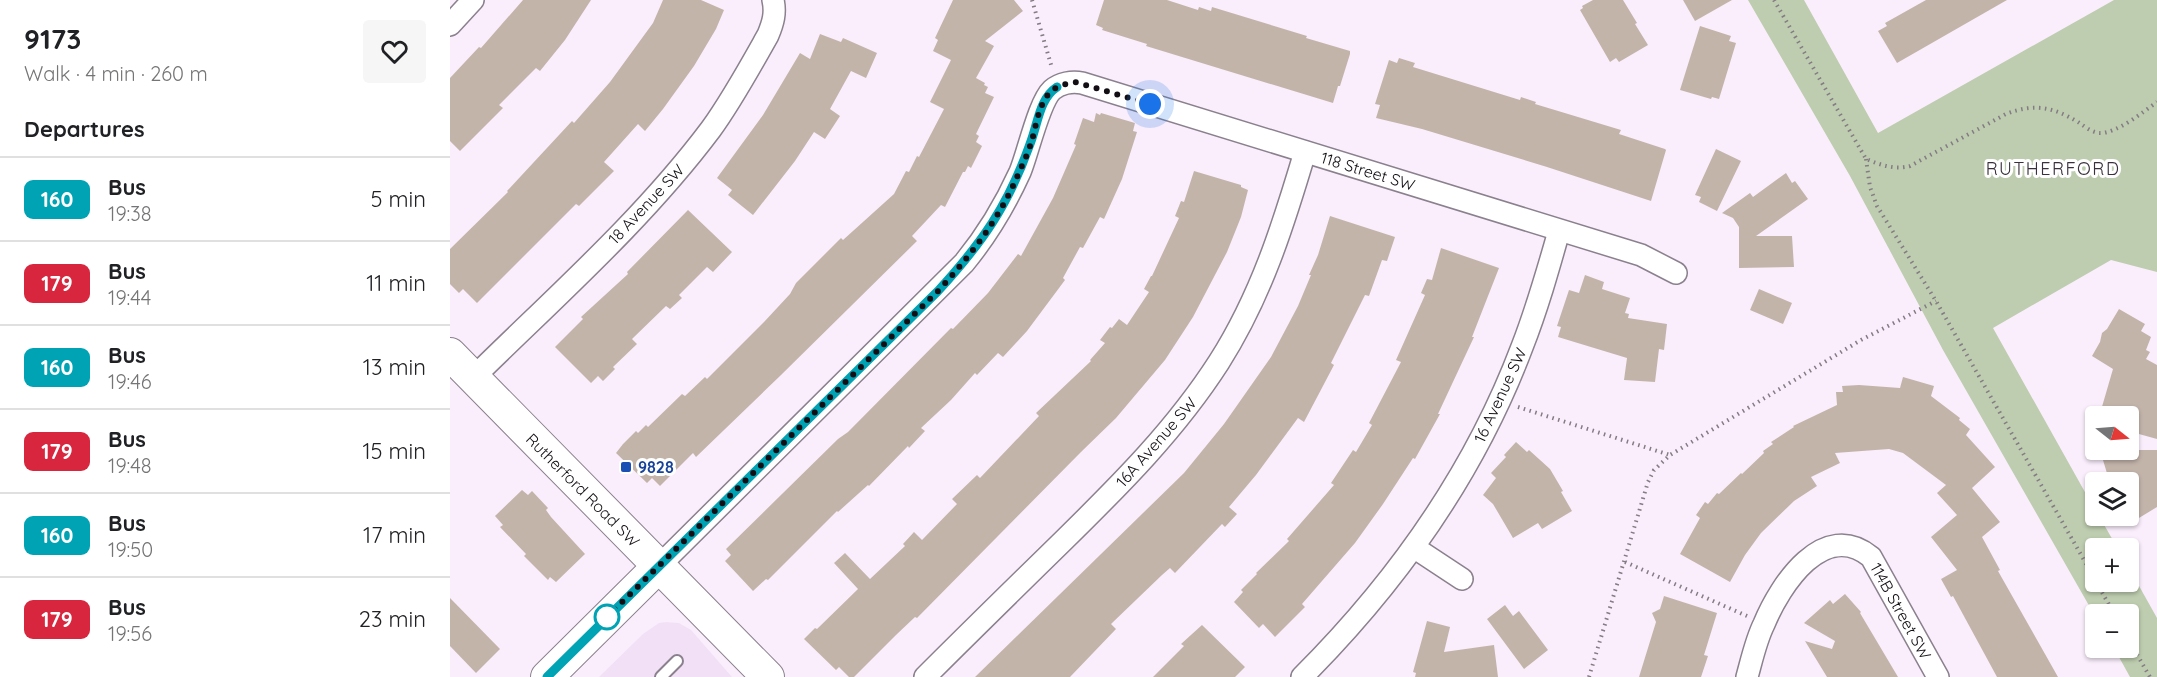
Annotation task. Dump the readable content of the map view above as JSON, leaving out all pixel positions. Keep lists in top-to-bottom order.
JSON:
{
  "streets": {
    "street": [
      "118 Street SW",
      "18 Avenue SW",
      "16 Avenue SW",
      "16A Avenue SW",
      "Rutherford Road SW",
      "114B Street SW"
    ]
  },
  "crossings": [
    ["118 Street SW", "16 Avenue SW"],
    ["118 Street SW", "16A Avenue SW"],
    ["18 Avenue SW", "Rutherford Road SW"]
  ],
  "districts": ["RUTHERFORD"],
  "places": {
    "transit": ["9828"]
  },
  "lines": ["bus line 160"],
  "north": "right",
  "page": {
    "heading": [
      ["9173", "Walk · 4 min · 260 m"],
      "Departures"
    ],
    "list": [
      {
        "mark": "160",
        "name": "Bus",
        "note": "19:38",
        "value": "5 min"
      },
      {
        "mark": "179",
        "name": "Bus",
        "note": "19:44",
        "value": "11 min"
      },
      {
        "mark": "160",
        "name": "Bus",
        "note": "19:46",
        "value": "13 min"
      },
      {
        "mark": "179",
        "name": "Bus",
        "note": "19:48",
        "value": "15 min"
      },
      {
        "mark": "160",
        "name": "Bus",
        "note": "19:50",
        "value": "17 min"
      },
      {
        "mark": "179",
        "name": "Bus",
        "note": "19:56",
        "value": "23 min"
      }
    ],
    "map_buttons": ["+", "−"]
  }
}
